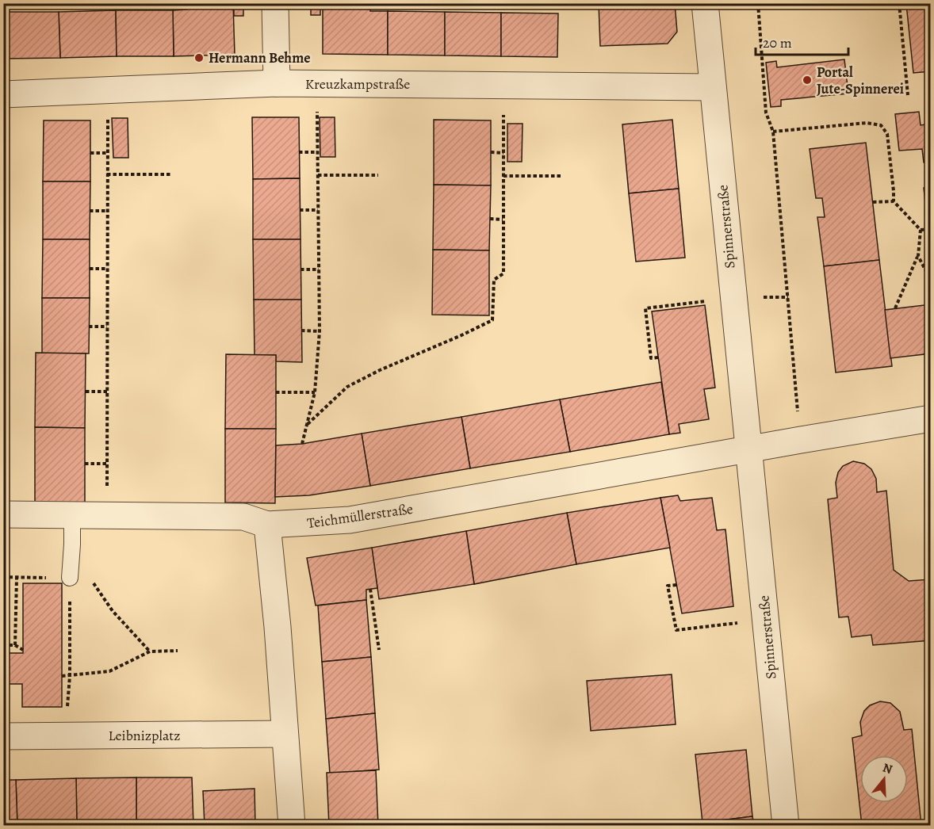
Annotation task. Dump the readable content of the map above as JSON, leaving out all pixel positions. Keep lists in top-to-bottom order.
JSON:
{
  "streets": {
    "street": [
      "Kreuzkampstraße",
      "Spinnerstraße",
      "Teichmüllerstraße",
      "Leibnizplatz"
    ]
  },
  "crossings": [
    ["Kreuzkampstraße", "Spinnerstraße"],
    ["Spinnerstraße", "Teichmüllerstraße"]
  ],
  "places": ["Hermann Behme", "Portal Jute-Spinnerei"],
  "scale_bar": "20 m",
  "north": "top"
}
